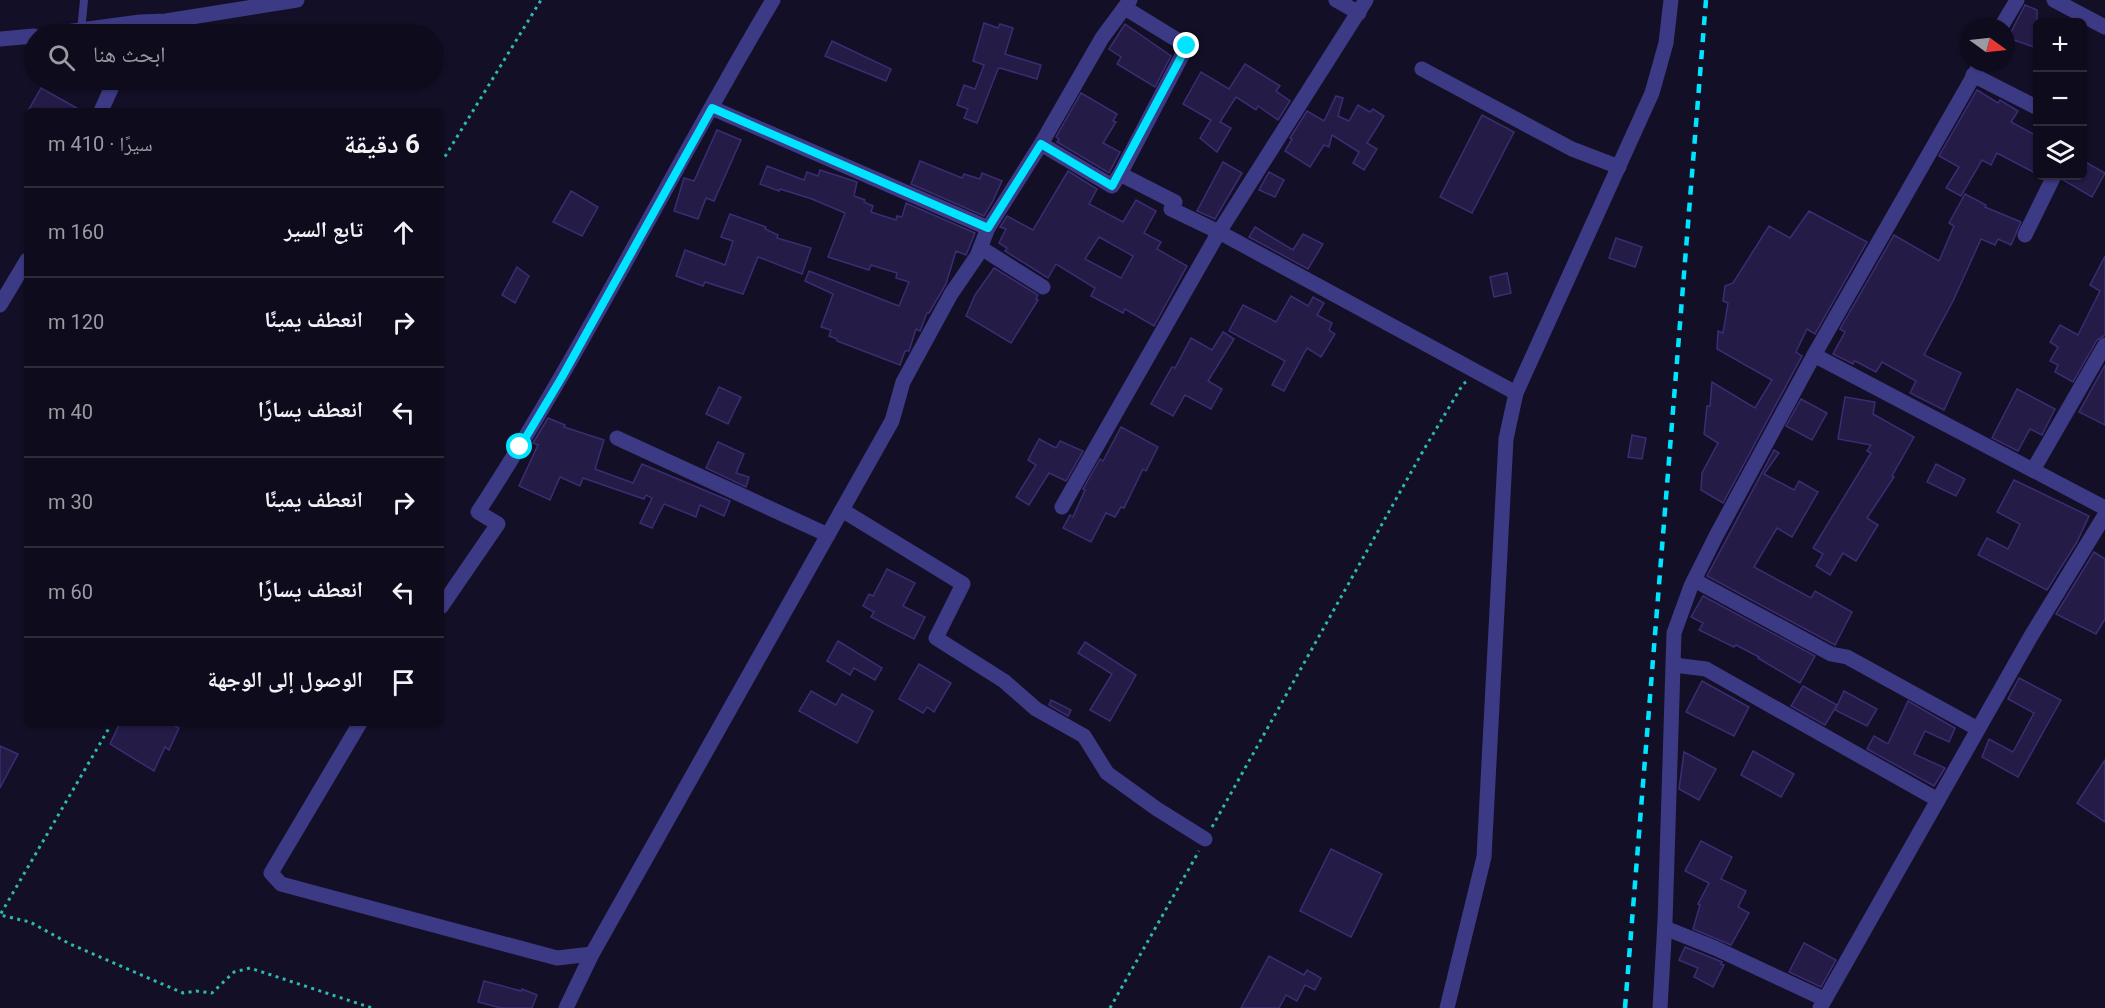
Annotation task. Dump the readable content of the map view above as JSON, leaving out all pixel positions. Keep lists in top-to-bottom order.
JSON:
{
  "north": "right",
  "page": {
    "map_buttons": ["+", "−"],
    "search": "ابحث هنا",
    "heading": ["6 دقيقة", "سيرًا · 410 m"],
    "list": [
      ["تابع السير", "160 m"],
      ["انعطف يمينًا", "120 m"],
      ["انعطف يسارًا", "40 m"],
      ["انعطف يمينًا", "30 m"],
      ["انعطف يسارًا", "60 m"],
      "الوصول إلى الوجهة"
    ]
  }
}
